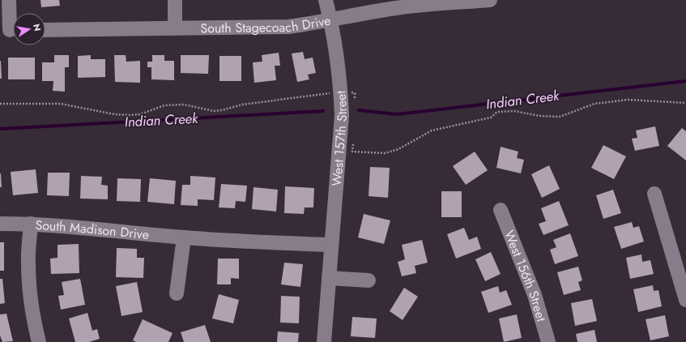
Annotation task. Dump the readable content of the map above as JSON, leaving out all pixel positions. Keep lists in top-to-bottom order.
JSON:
{
  "streets": {
    "street": [
      "South Stagecoach Drive",
      "West 157th Street",
      "South Madison Drive",
      "West 156th Street"
    ]
  },
  "crossings": [
    ["South Stagecoach Drive", "West 157th Street"],
    ["West 157th Street", "South Madison Drive"]
  ],
  "water": ["Indian Creek"],
  "north": "right"
}
